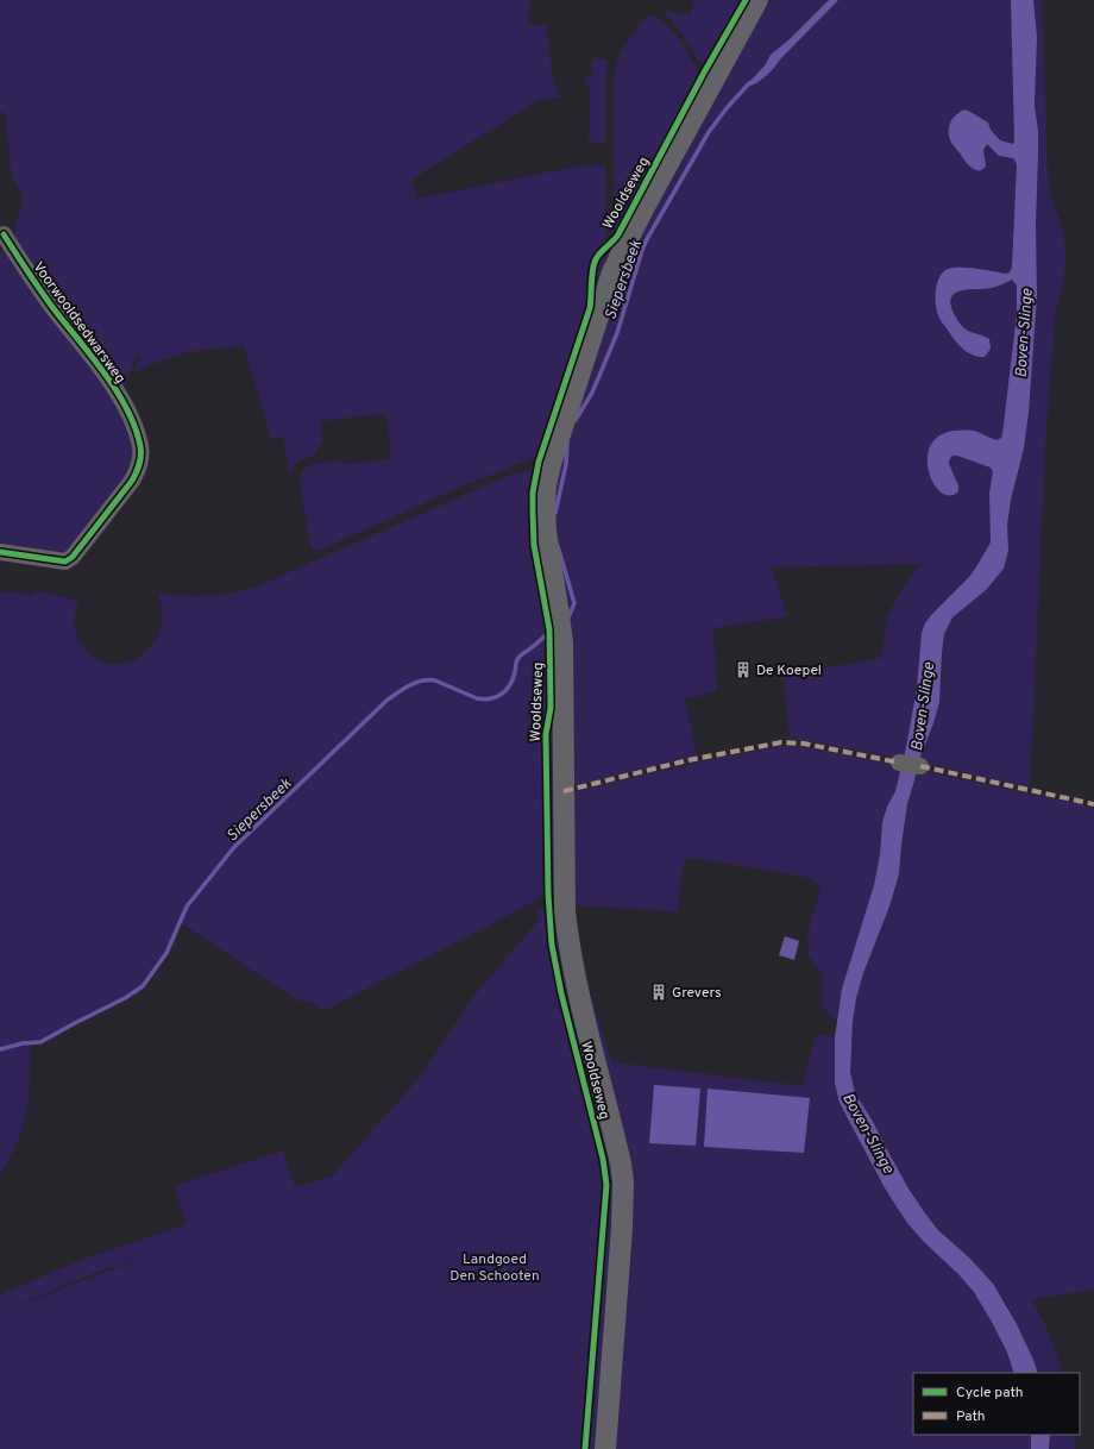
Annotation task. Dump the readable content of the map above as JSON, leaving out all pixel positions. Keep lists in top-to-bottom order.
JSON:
{
  "streets": {
    "main road": ["Wooldseweg"],
    "street": ["Voorwooldsedwarsweg"]
  },
  "water": ["Siepersbeek", "Boven-Slinge"],
  "parks": ["Landgoed Den Schooten"],
  "places": {
    "building": ["De Koepel", "Grevers"]
  },
  "legend": ["Cycle path", "Path"]
}
